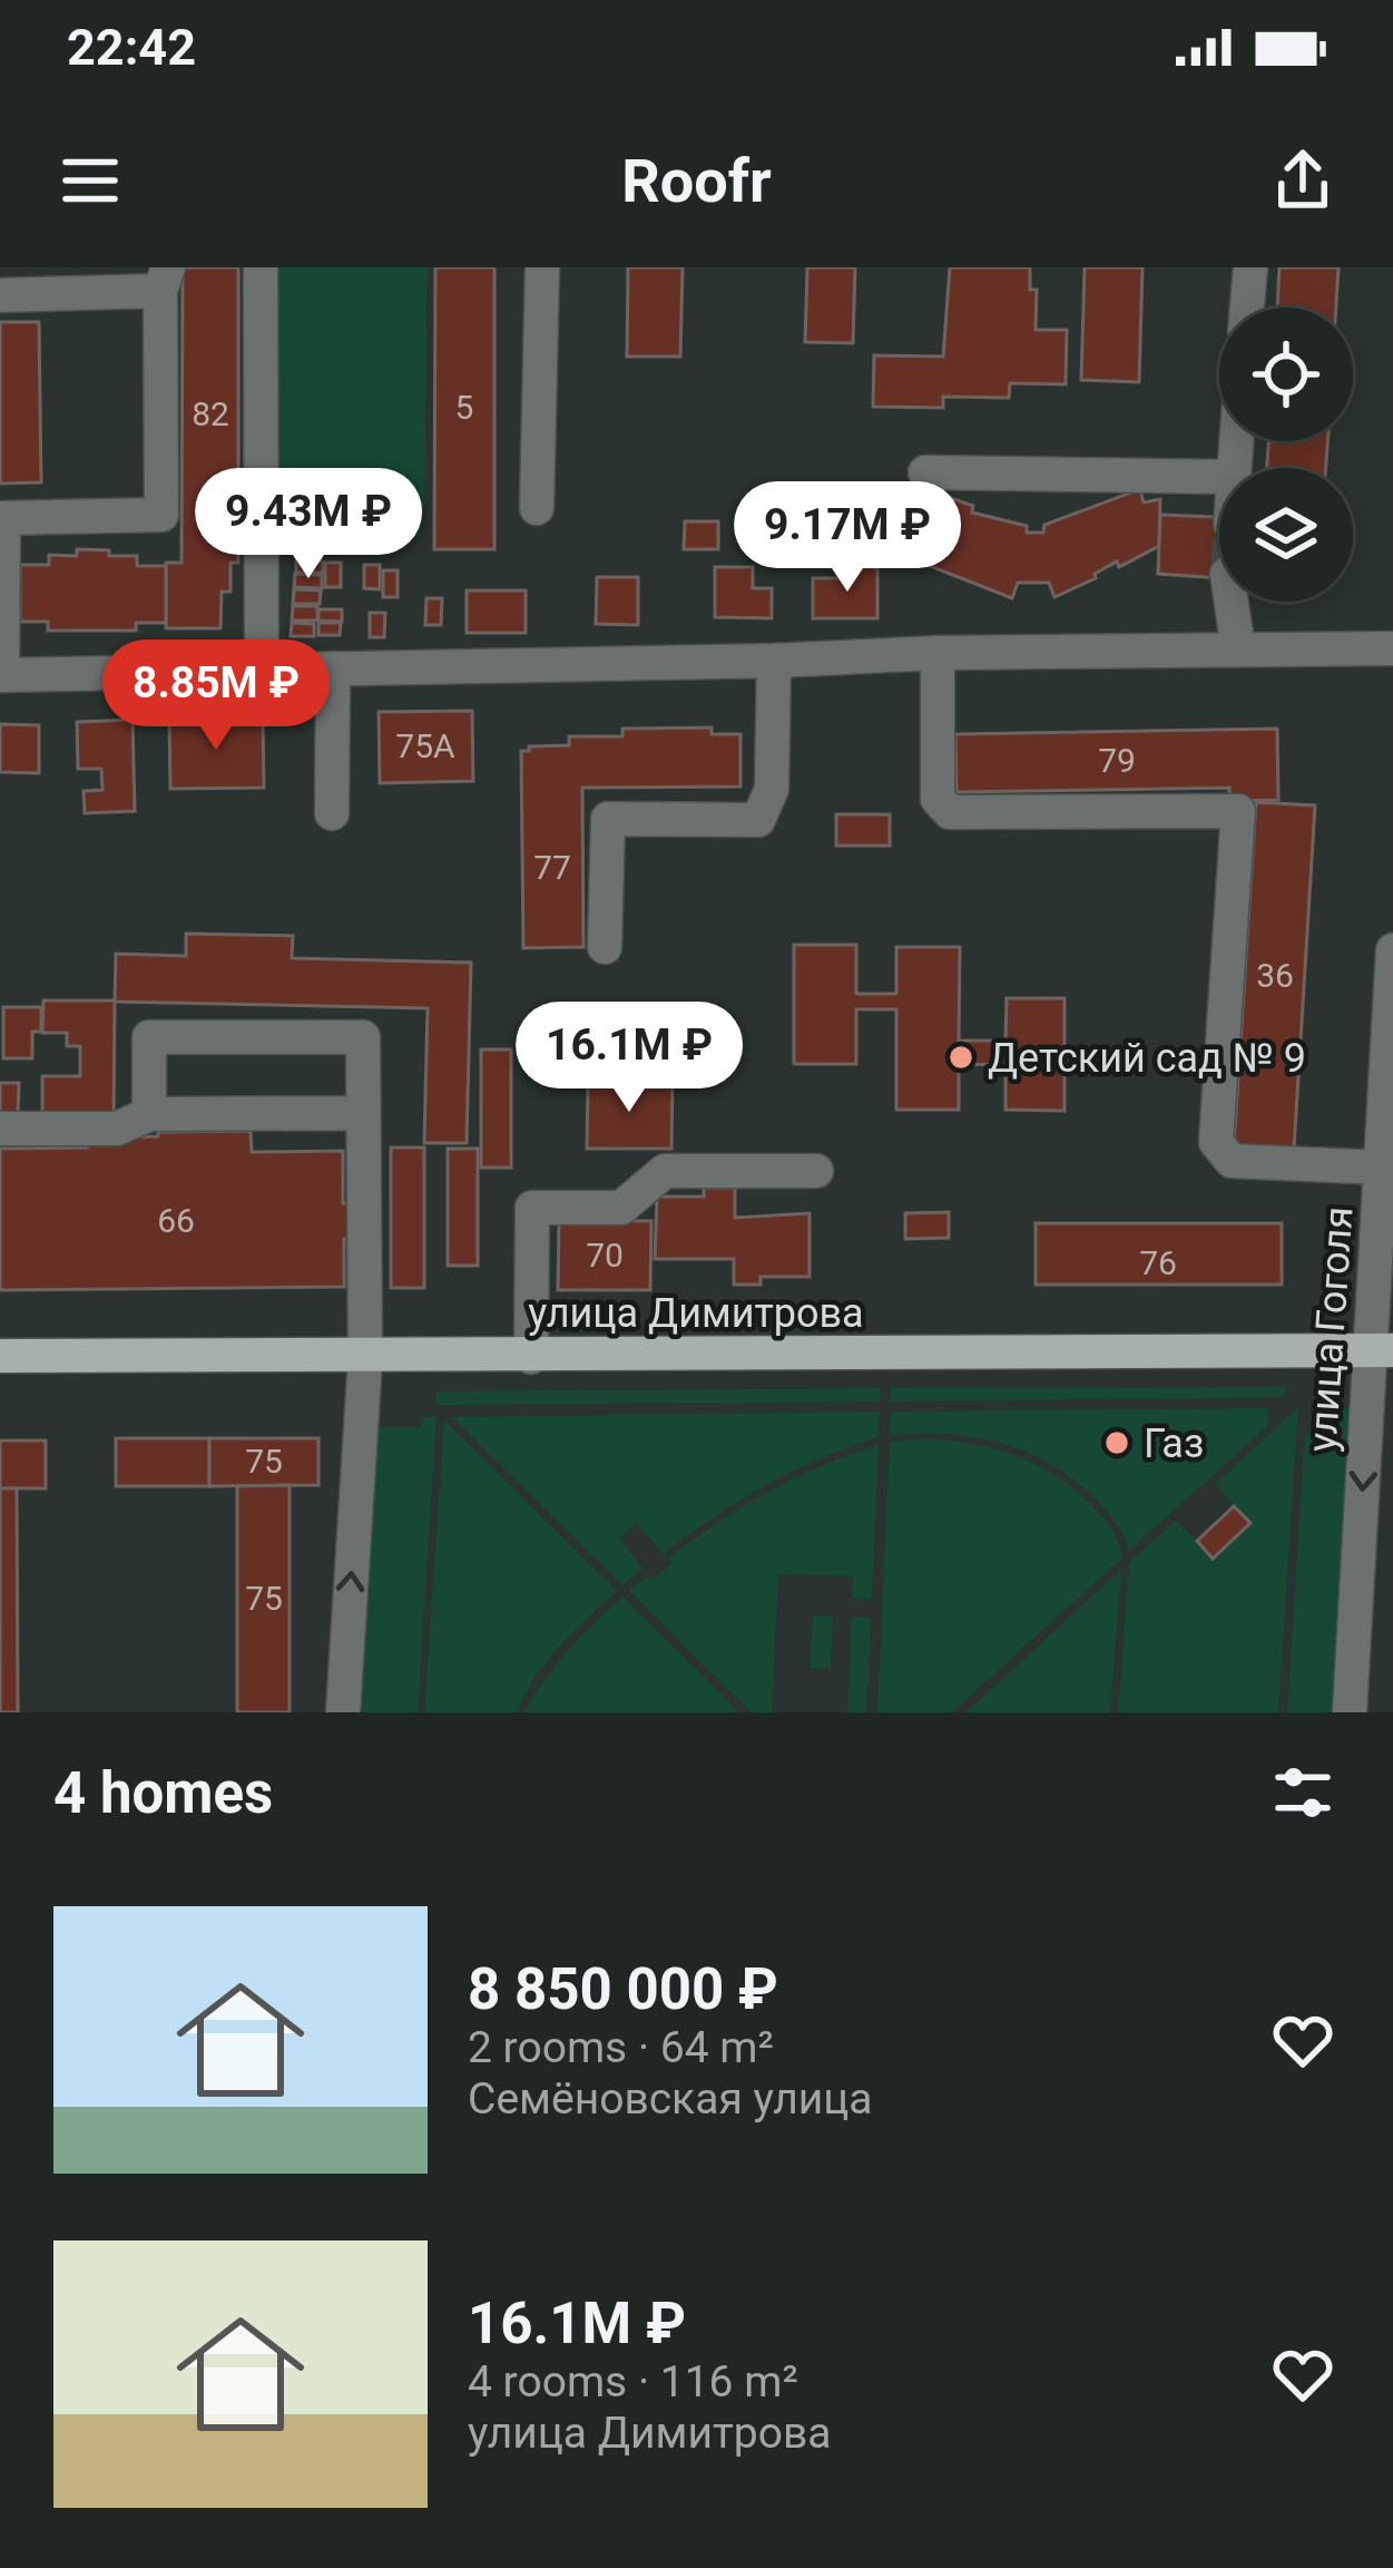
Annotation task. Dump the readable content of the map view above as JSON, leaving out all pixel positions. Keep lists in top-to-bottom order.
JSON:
{
  "streets": {
    "main road": ["улица Димитрова"],
    "street": ["улица Гоголя"]
  },
  "crossings": [
    ["улица Димитрова", "улица Гоголя"]
  ],
  "one_way": ["улица Гоголя"],
  "places": ["Детский сад № 9", "Газ"],
  "house_numbers": [
    "5",
    "82",
    "75А",
    "79",
    "77",
    "36",
    "66",
    "70",
    "76",
    "75",
    "75"
  ],
  "page": {
    "status": "22:42",
    "header": "Roofr",
    "price": [
      "9.43M ₽",
      "9.17M ₽",
      "8.85M ₽",
      "16.1M ₽"
    ],
    "heading": "4 homes",
    "list": [
      {
        "name": "8 850 000 ₽",
        "note": "2 rooms · 64 m² · Семёновская улица"
      },
      {
        "name": "16.1M ₽",
        "note": "4 rooms · 116 m² · улица Димитрова"
      }
    ]
  }
}
